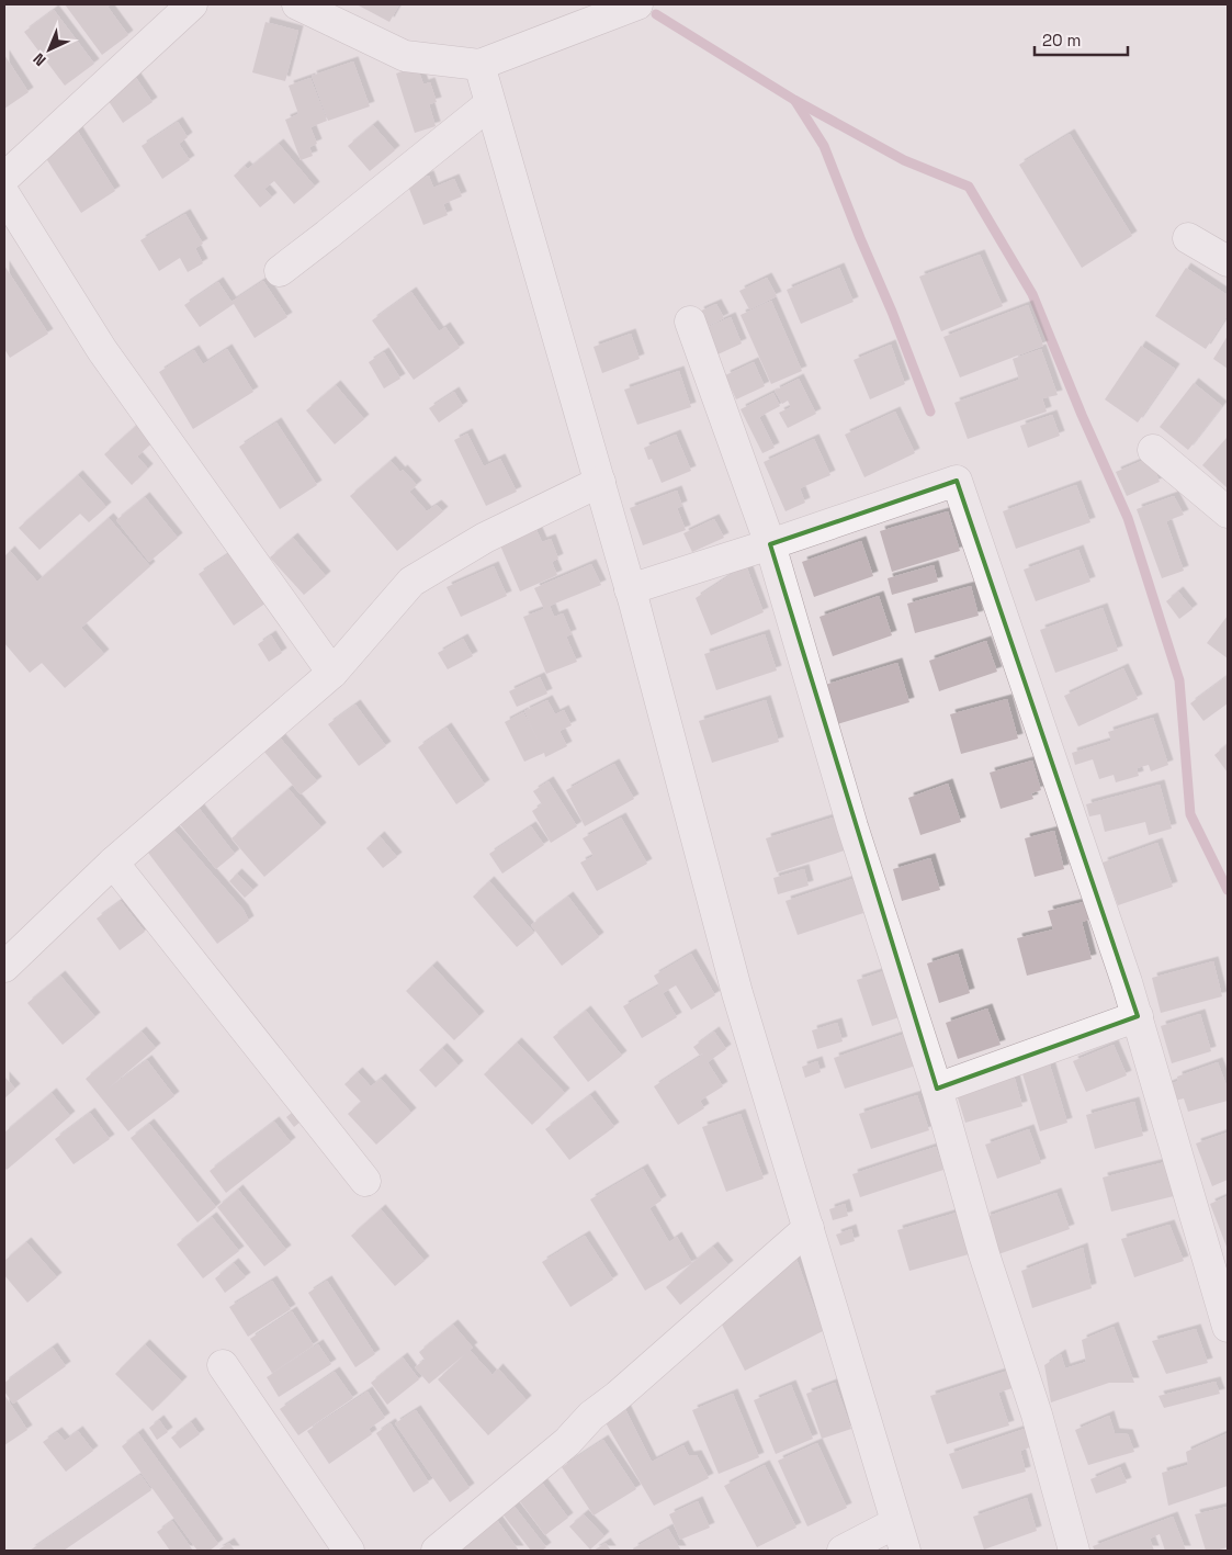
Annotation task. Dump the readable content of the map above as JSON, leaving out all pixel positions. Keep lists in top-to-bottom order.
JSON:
{
  "scale_bar": "20 m",
  "north": "bottom left"
}
